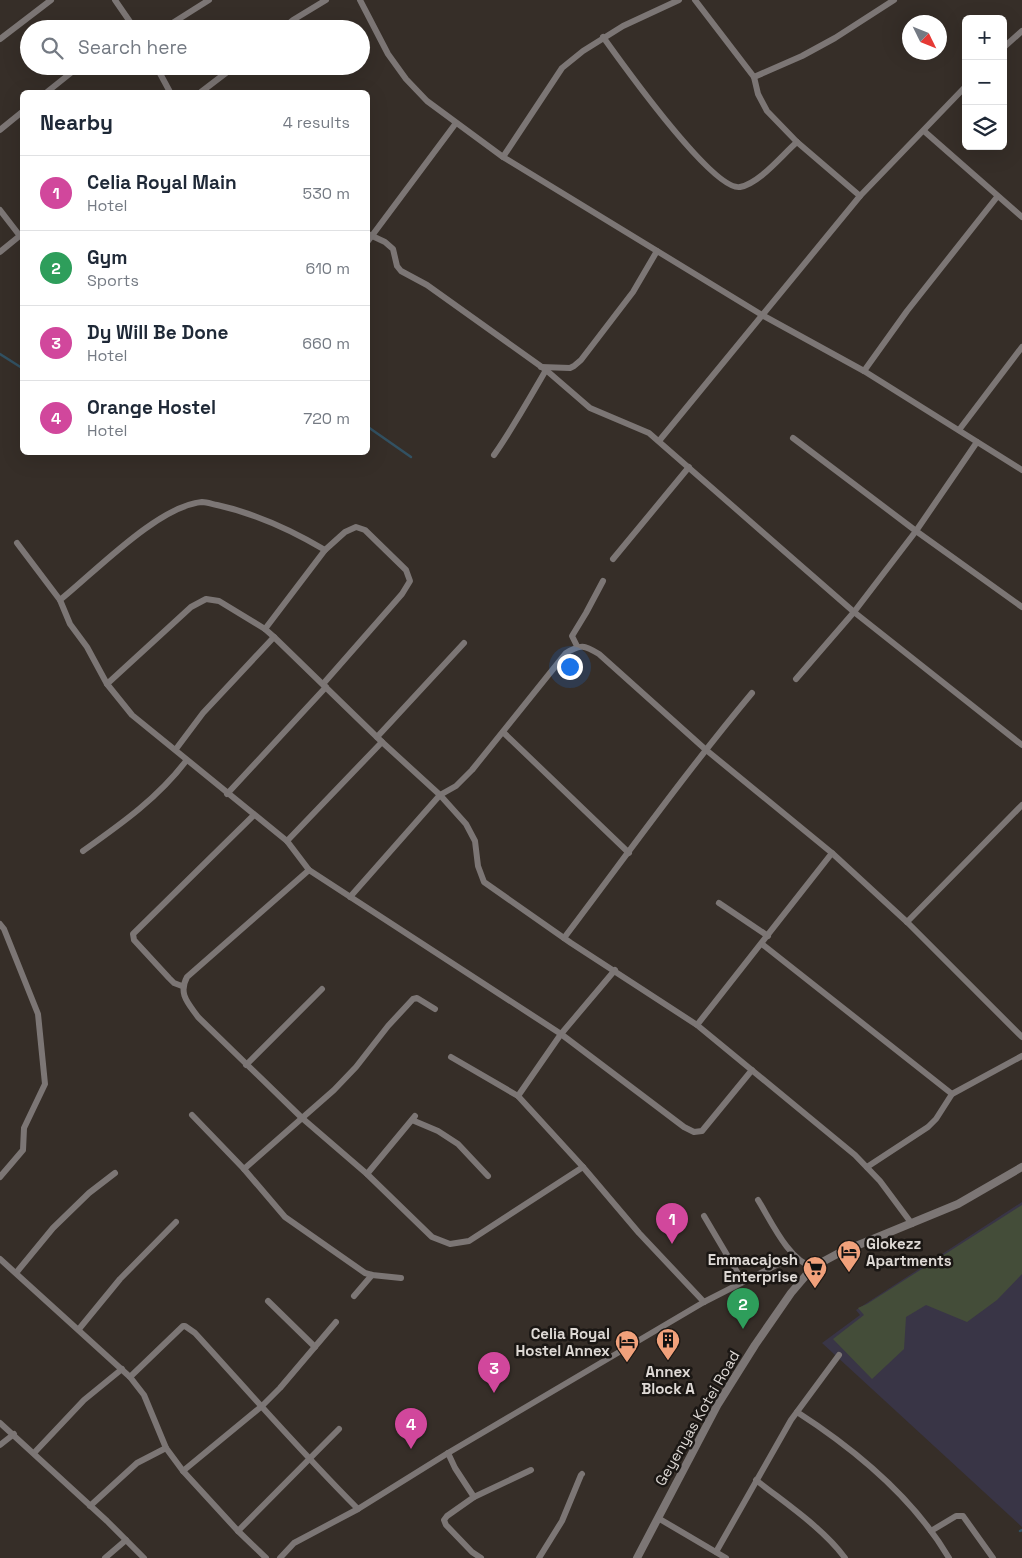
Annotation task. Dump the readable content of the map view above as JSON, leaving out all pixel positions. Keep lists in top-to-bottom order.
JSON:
{
  "streets": {
    "street": ["Geyenyas Kotei Road"]
  },
  "places": {
    "hotel": ["Glokezz Apartments", "Celia Royal Hostel Annex"],
    "supermarket": ["Emmacajosh Enterprise"],
    "building": ["Annex Block A"]
  },
  "north": "bottom right",
  "page": {
    "map_buttons": ["+", "−"],
    "search": "Search here",
    "heading": ["Nearby", "4 results"],
    "list": [
      {
        "mark": "1",
        "name": "Celia Royal Main",
        "note": "Hotel",
        "value": "530 m"
      },
      {
        "mark": "2",
        "name": "Gym",
        "note": "Sports",
        "value": "610 m"
      },
      {
        "mark": "3",
        "name": "Dy Will Be Done",
        "note": "Hotel",
        "value": "660 m"
      },
      {
        "mark": "4",
        "name": "Orange Hostel",
        "note": "Hotel",
        "value": "720 m"
      }
    ],
    "pins": [
      "1",
      "2",
      "3",
      "4"
    ]
  }
}
